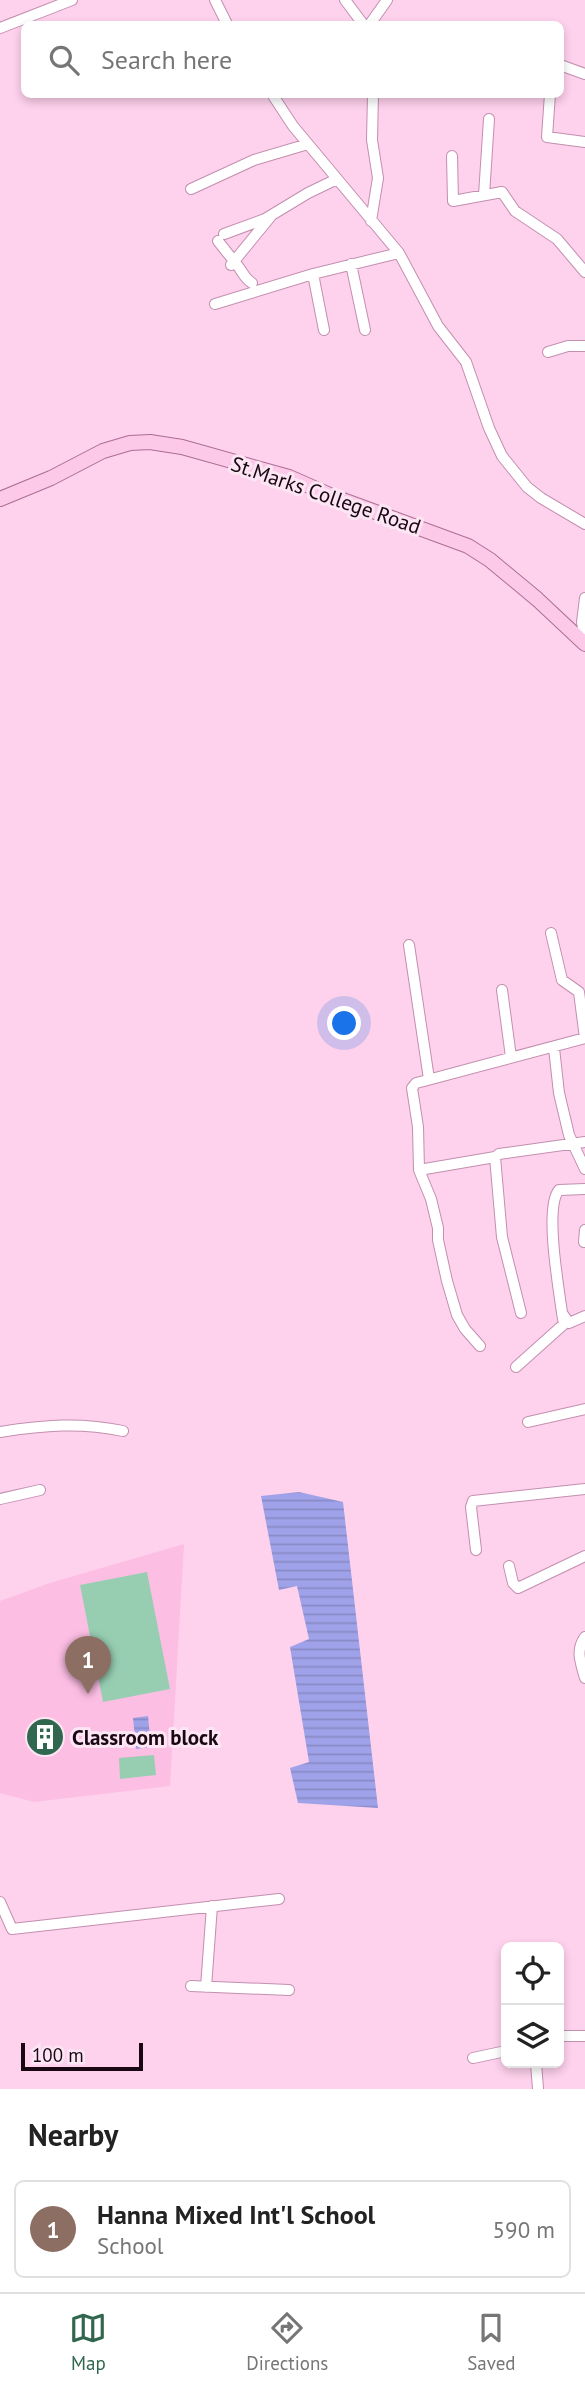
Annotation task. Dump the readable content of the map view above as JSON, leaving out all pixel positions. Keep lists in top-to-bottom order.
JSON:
{
  "streets": {
    "main road": ["St.Marks College Road"]
  },
  "places": {
    "building": ["Classroom block"]
  },
  "scale_bar": "100 m",
  "page": {
    "search": "Search here",
    "pins": "1",
    "scale": "100 m",
    "heading": "Nearby",
    "list": [
      {
        "mark": "1",
        "name": "Hanna Mixed Int'l School",
        "note": "School",
        "value": "590 m"
      }
    ],
    "nav": ["Map", "Directions", "Saved"]
  }
}
